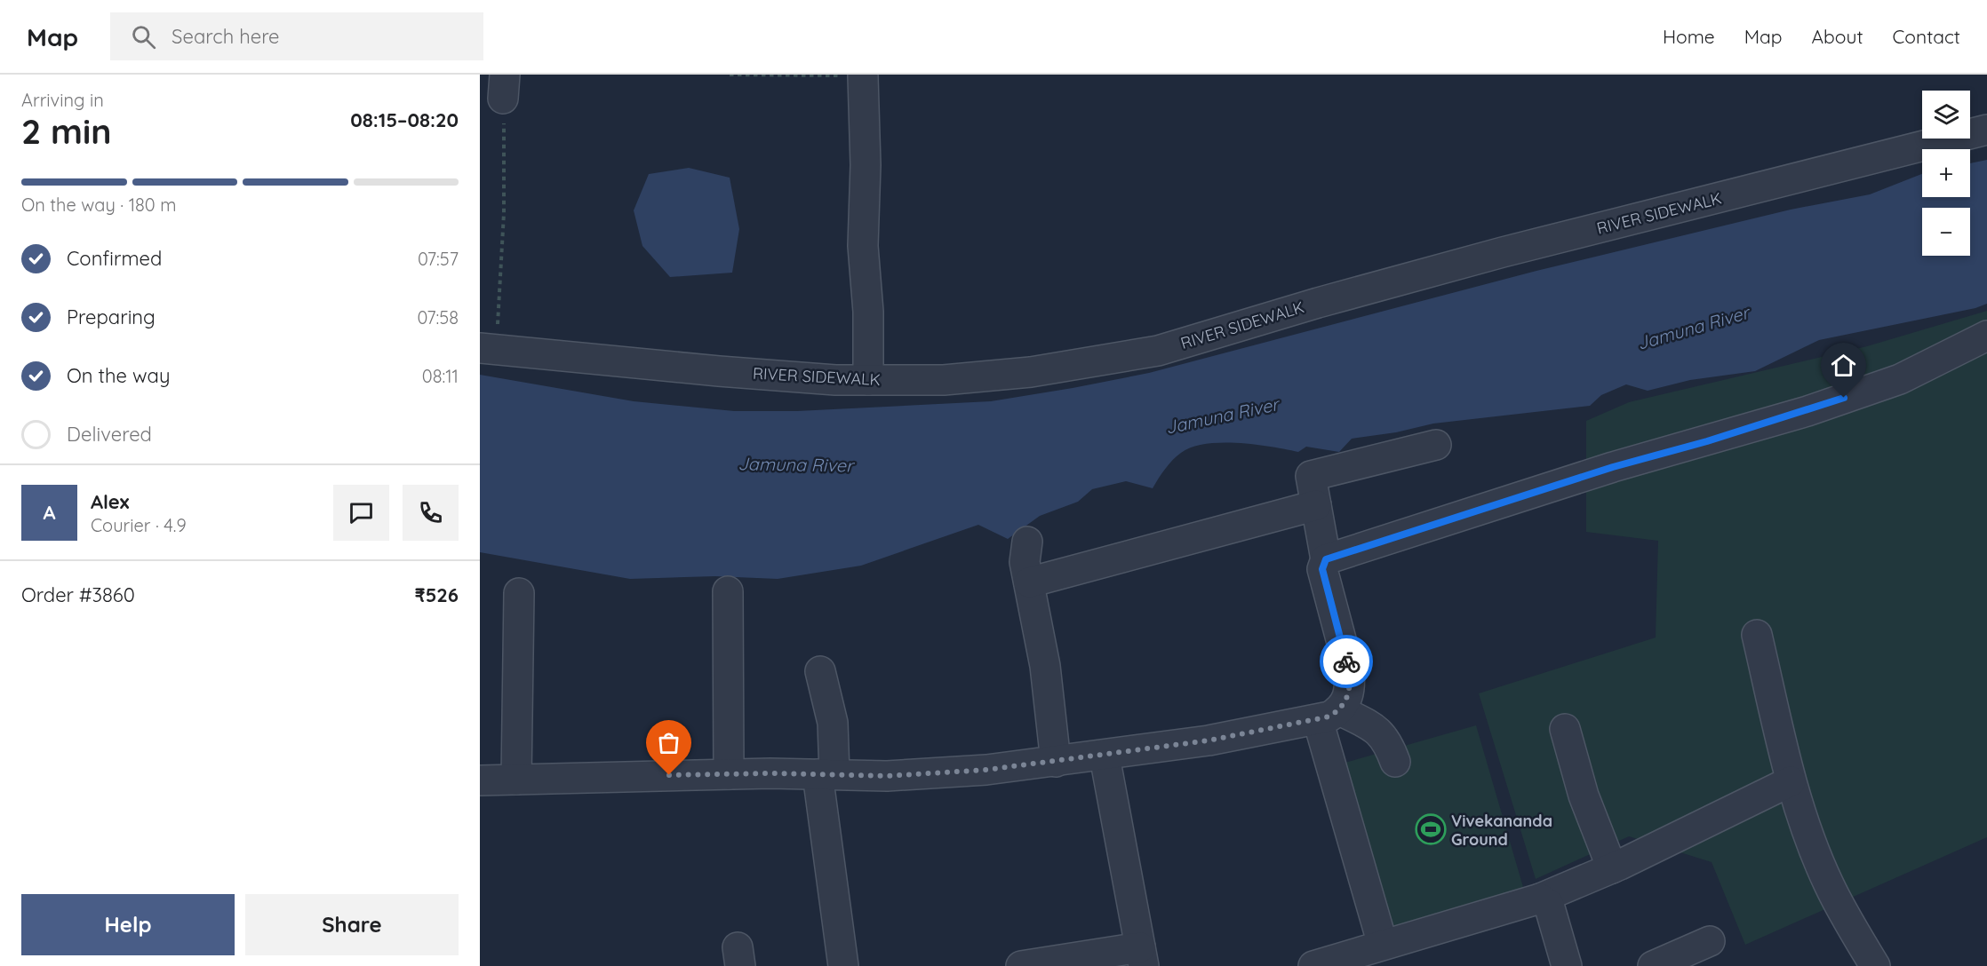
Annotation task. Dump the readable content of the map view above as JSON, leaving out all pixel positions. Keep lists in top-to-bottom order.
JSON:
{
  "streets": {
    "street": ["RIVER SIDEWALK"]
  },
  "water": ["Jamuna River"],
  "places": {
    "sports": ["Vivekananda Ground"]
  },
  "page": {
    "header": "Map",
    "search": "Search here",
    "nav": [
      "Home",
      "Map",
      "About",
      "Contact"
    ],
    "heading": ["2 min", "Arriving in", "08:15–08:20"],
    "panel": [
      "Alex",
      "Courier · 4.9",
      "Order #3860",
      "₹526"
    ],
    "map_buttons": ["+", "−"],
    "bar": "On the way · 180 m",
    "list": [
      ["Confirmed", "07:57"],
      ["Preparing", "07:58"],
      ["On the way", "08:11"],
      "Delivered"
    ],
    "round": "A",
    "buttons": ["Help", "Share"]
  }
}
